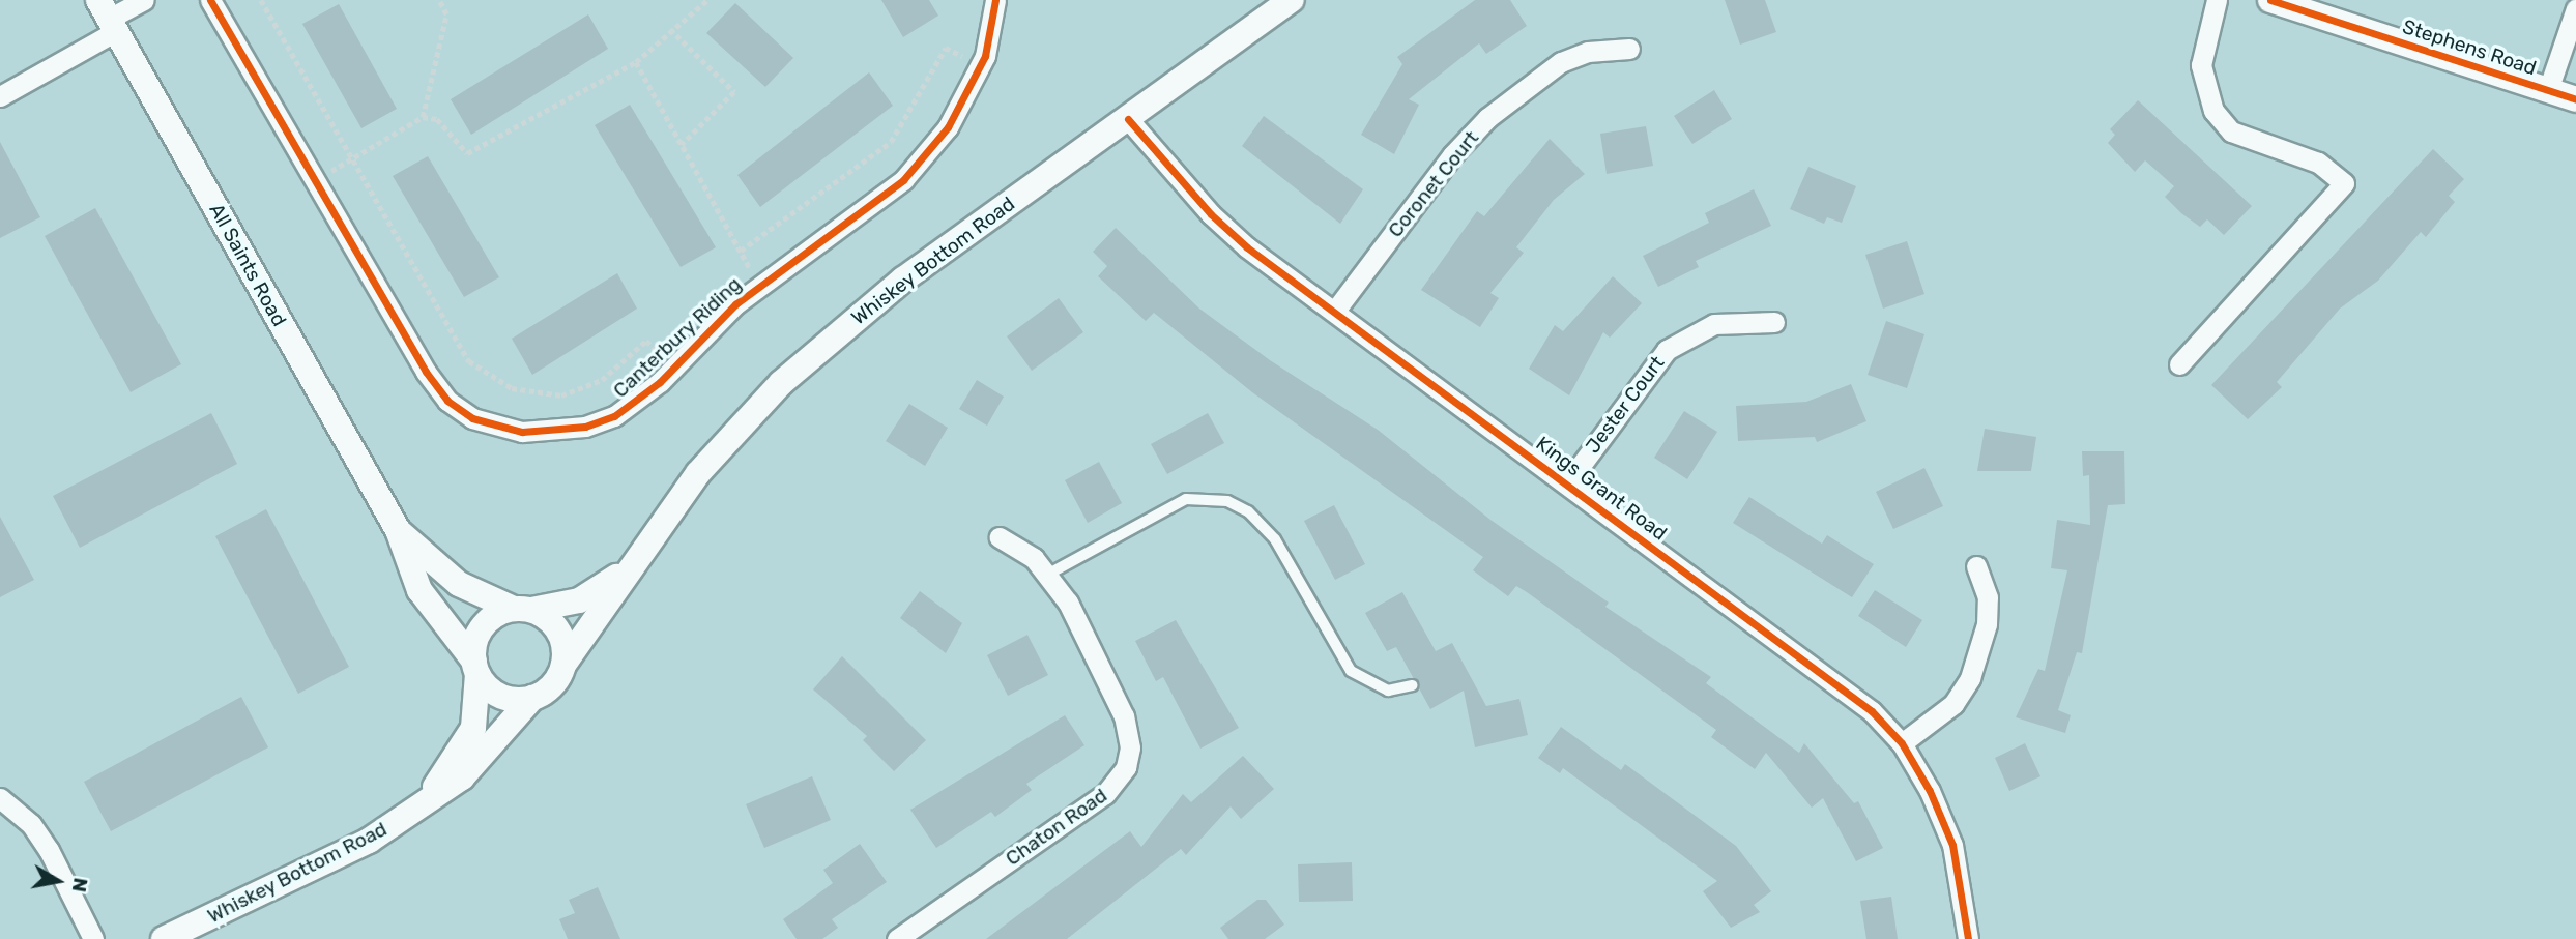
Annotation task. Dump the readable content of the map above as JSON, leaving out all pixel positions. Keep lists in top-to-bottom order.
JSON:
{
  "streets": {
    "street": [
      "Stephens Road",
      "Coronet Court",
      "Whiskey Bottom Road",
      "All Saints Road",
      "Canterbury Riding",
      "Jester Court",
      "Kings Grant Road",
      "Chaton Road"
    ]
  },
  "crossings": [
    ["Coronet Court", "Kings Grant Road"],
    ["Whiskey Bottom Road", "All Saints Road"],
    ["Whiskey Bottom Road", "Kings Grant Road"],
    ["Jester Court", "Kings Grant Road"]
  ],
  "north": "right"
}
